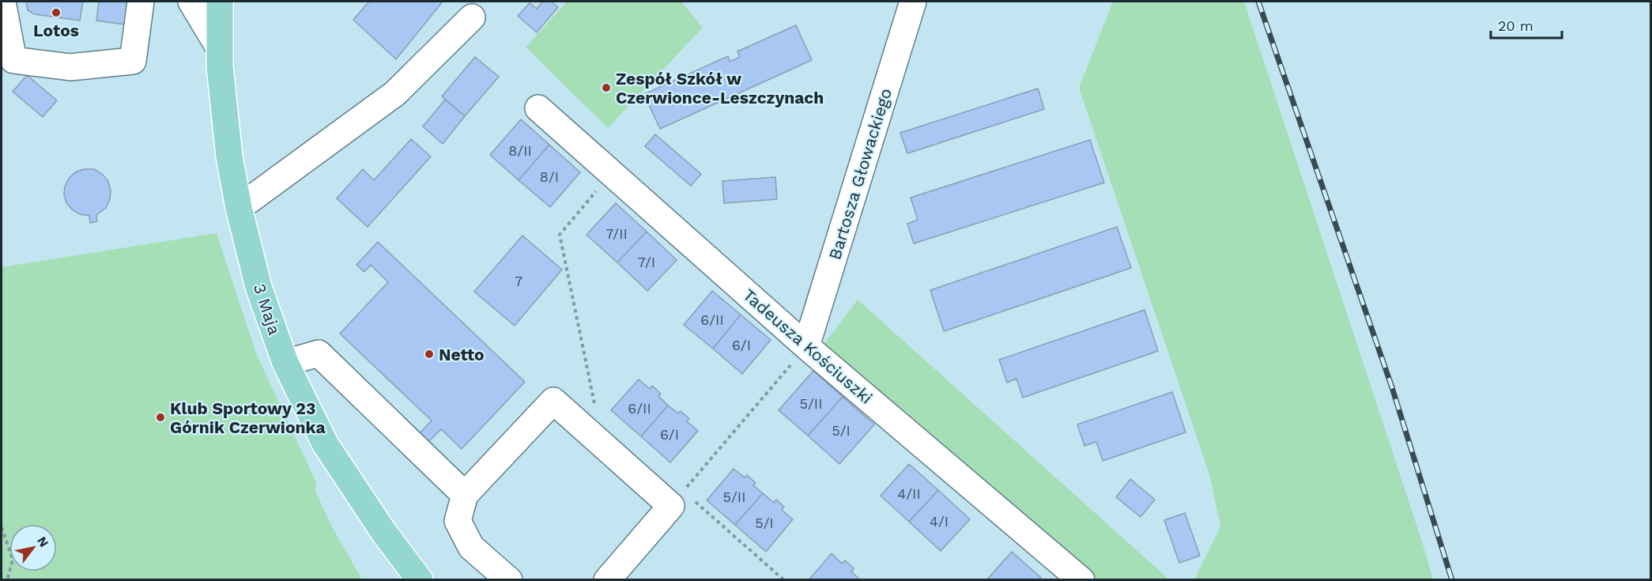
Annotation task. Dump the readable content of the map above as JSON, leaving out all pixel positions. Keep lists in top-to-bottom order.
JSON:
{
  "streets": {
    "main road": ["3 Maja"],
    "street": ["Bartosza Głowackiego", "Tadeusza Kościuszki"]
  },
  "crossings": [
    ["Bartosza Głowackiego", "Tadeusza Kościuszki"]
  ],
  "places": [
    "Lotos",
    "Zespół Szkół w Czerwionce-Leszczynach",
    "Netto",
    "Klub Sportowy 23 Górnik Czerwionka"
  ],
  "house_numbers": [
    "8/II",
    "8/I",
    "7/II",
    "7/I",
    "7",
    "6/II",
    "6/I",
    "5/II",
    "6/II",
    "5/I",
    "6/I",
    "4/II",
    "5/II",
    "4/I",
    "5/I"
  ],
  "scale_bar": "20 m",
  "north": "top right"
}
